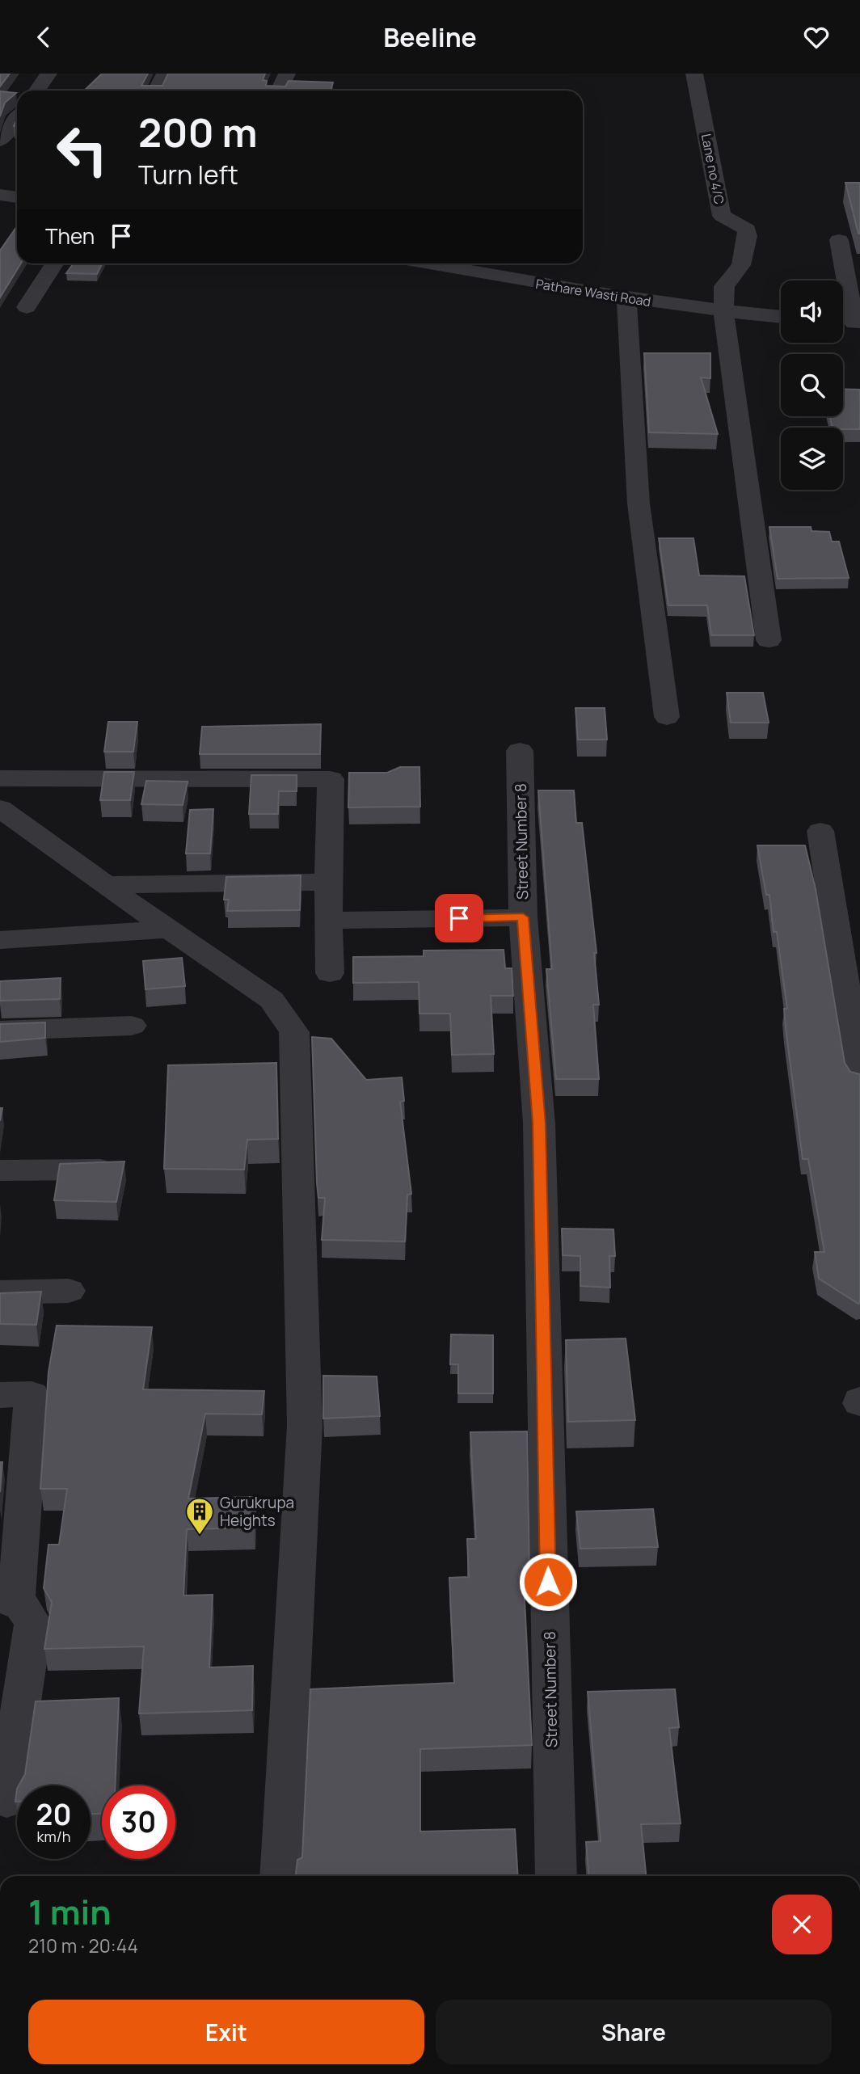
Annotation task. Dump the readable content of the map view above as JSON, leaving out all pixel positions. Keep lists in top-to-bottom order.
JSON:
{
  "streets": {
    "street": ["Lane no 4/C", "Pathare Wasti Road", "Street Number 8"]
  },
  "crossings": [
    ["Lane no 4/C", "Pathare Wasti Road"]
  ],
  "places": {
    "building": ["Gurukrupa Heights"]
  },
  "page": {
    "header": "Beeline",
    "turn": ["200 m", "Turn left"],
    "then": "Then",
    "speed": "20 km/h",
    "limit": "30",
    "heading": ["1 min", "210 m · 20:44"],
    "buttons": ["Exit", "Share"]
  }
}
